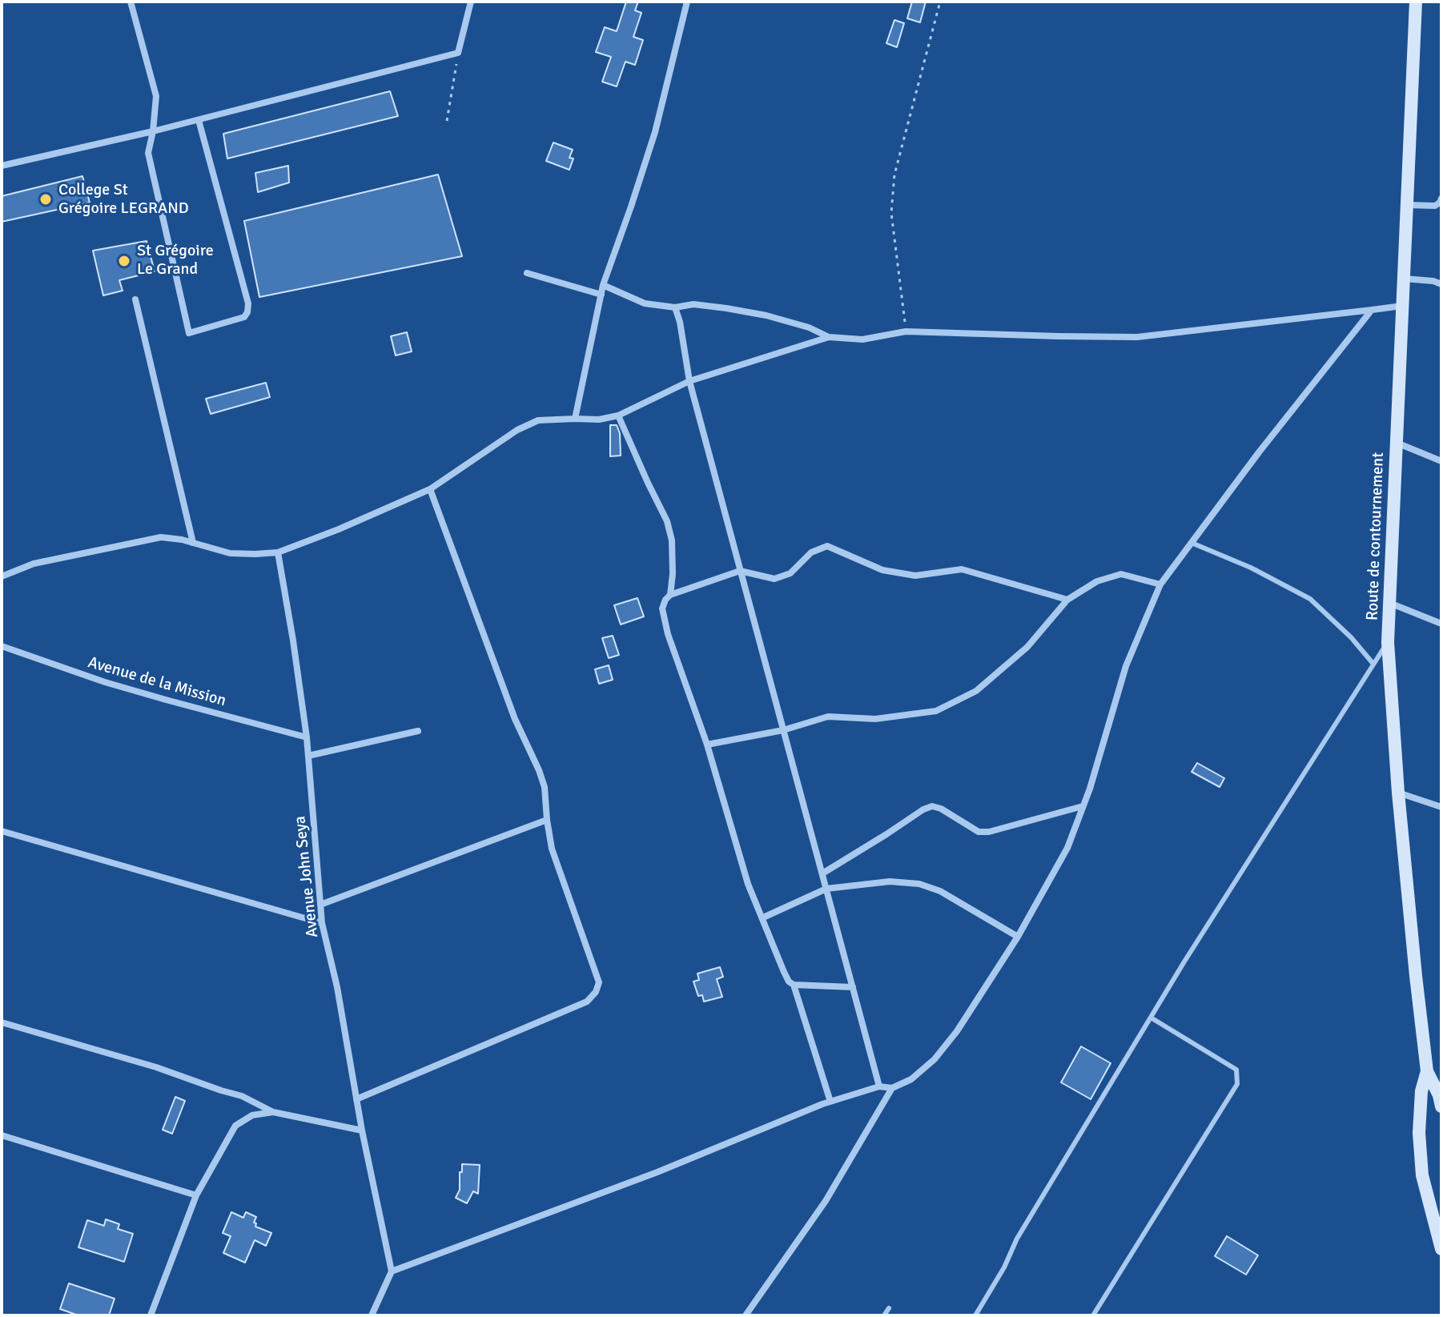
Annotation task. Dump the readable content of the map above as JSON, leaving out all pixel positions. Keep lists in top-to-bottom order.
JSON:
{
  "streets": {
    "street": ["Route de contournement", "Avenue de la Mission", "Avenue John Seya"]
  },
  "crossings": [
    ["Avenue de la Mission", "Avenue John Seya"]
  ],
  "places": ["College St Grégoire LEGRAND", "St Grégoire Le Grand"]
}
